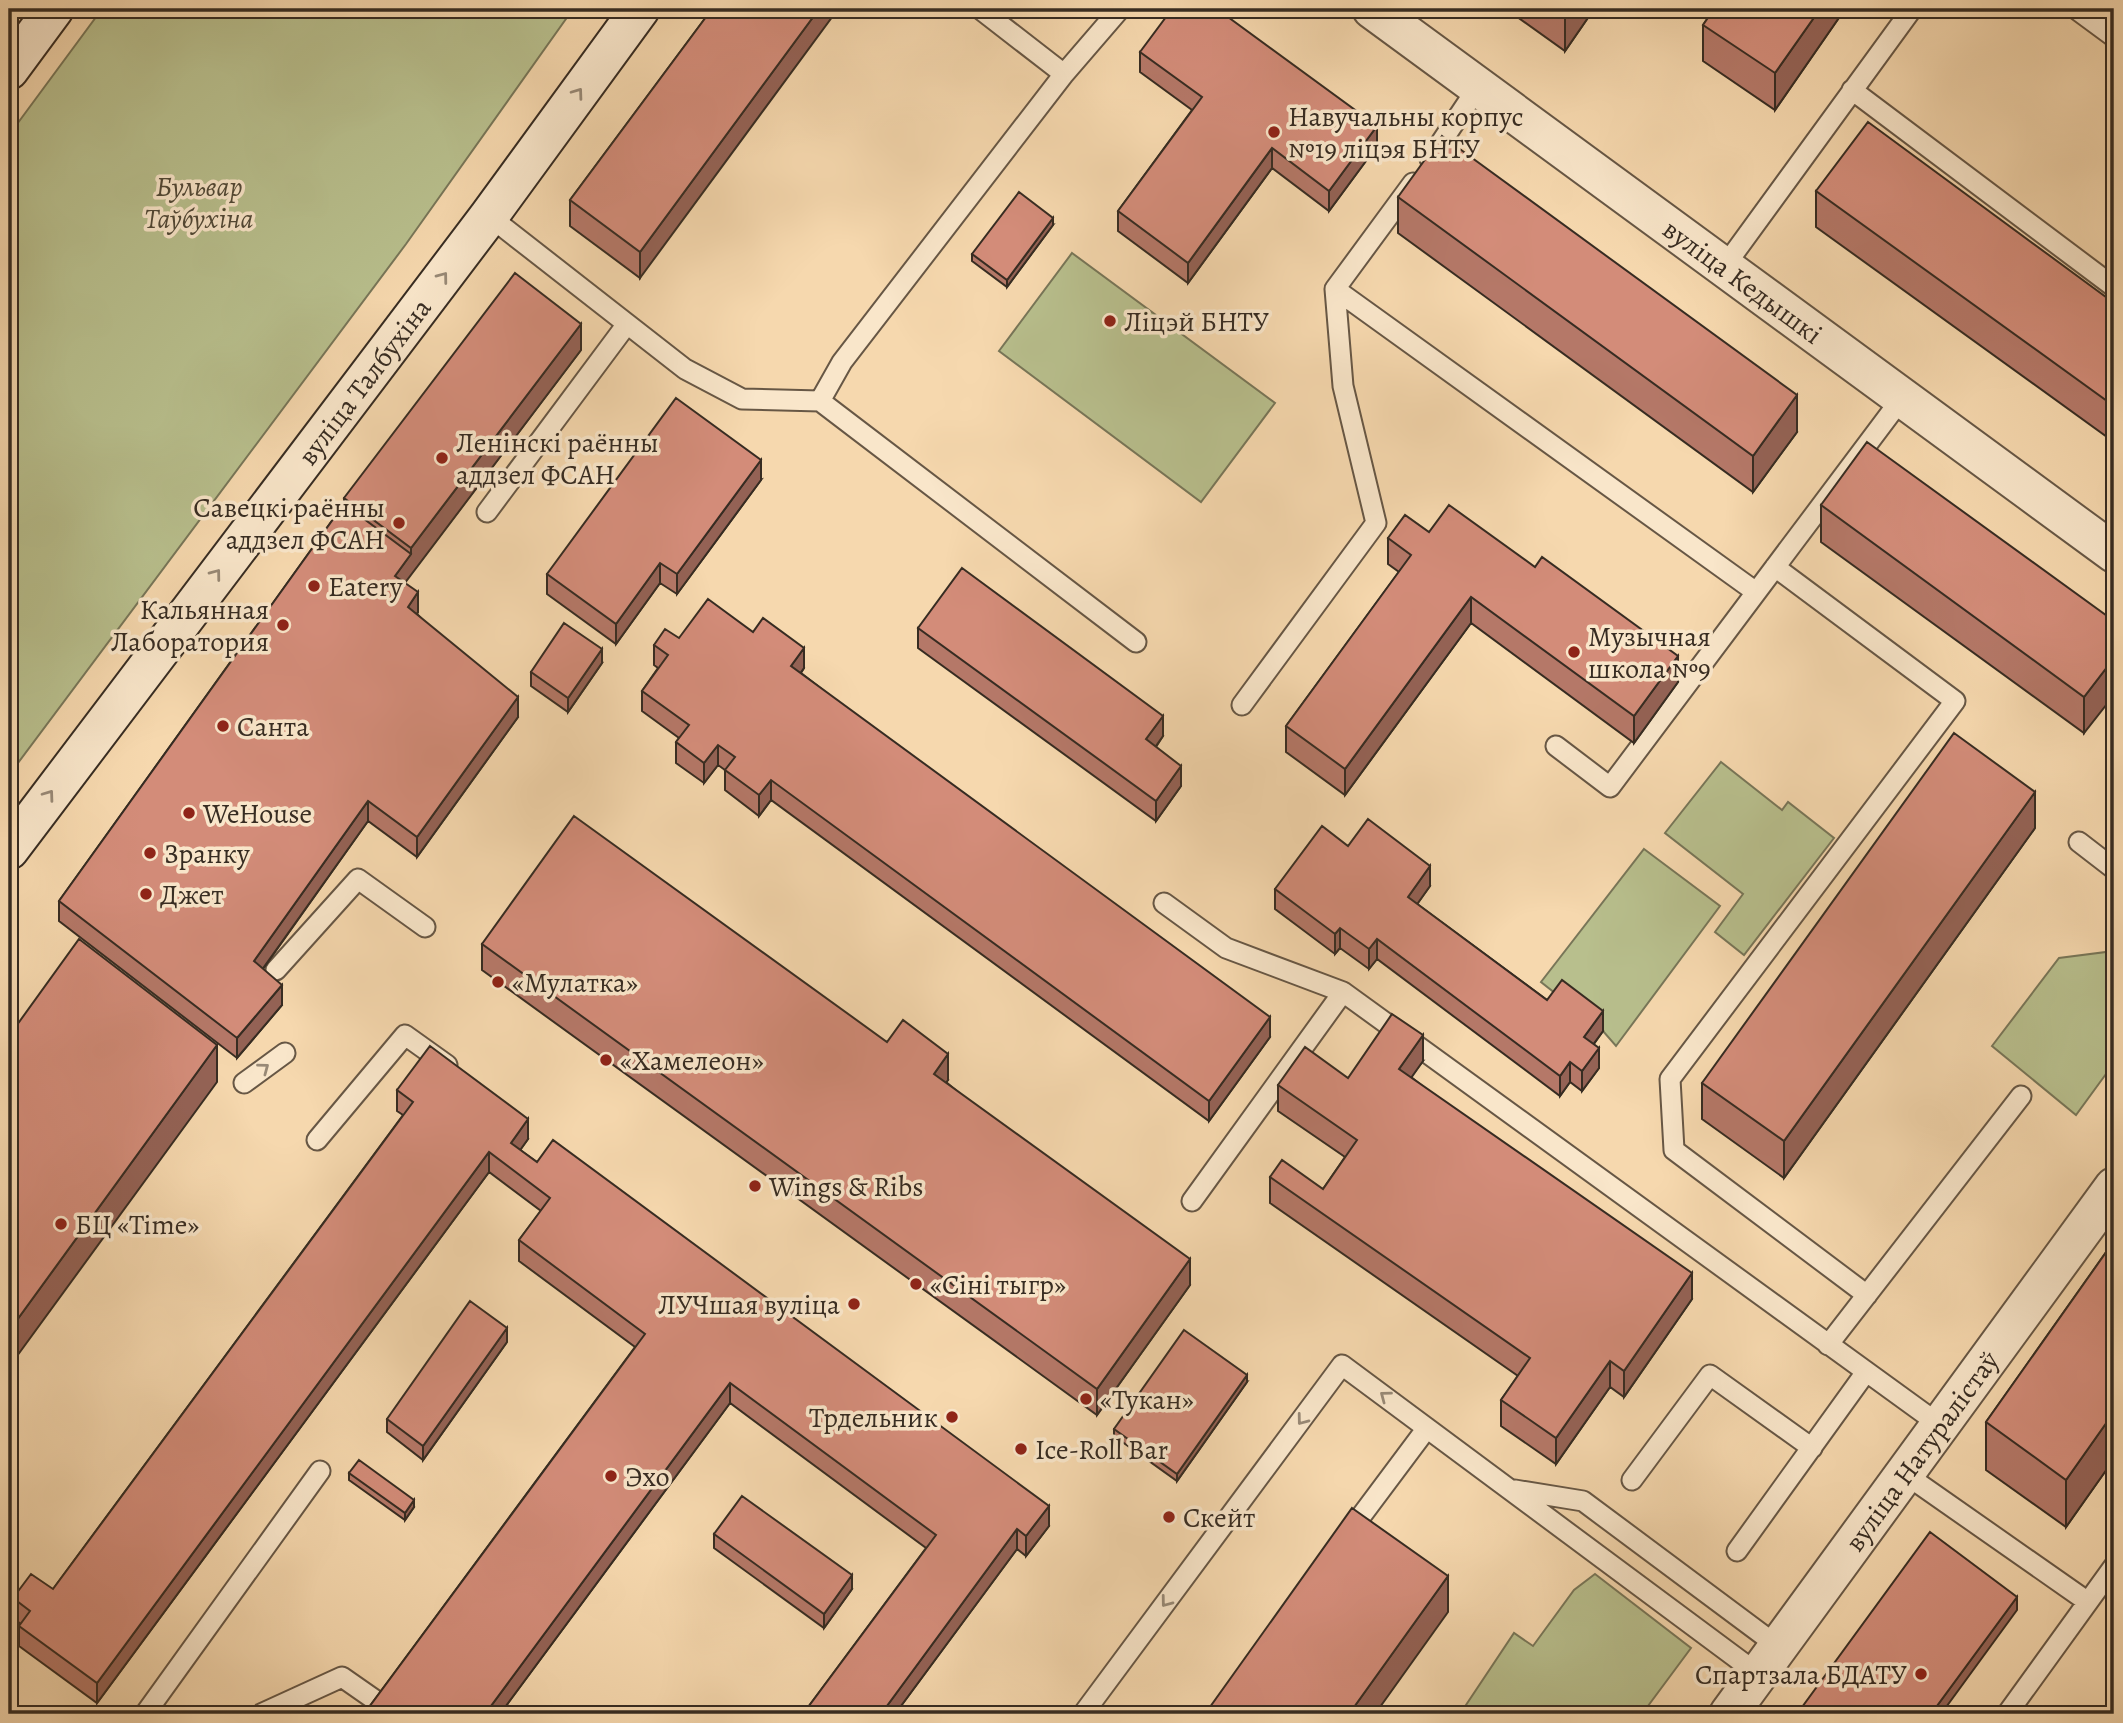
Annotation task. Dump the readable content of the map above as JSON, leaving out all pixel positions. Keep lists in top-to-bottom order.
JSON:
{
  "streets": {
    "street": ["вуліца Кедышкі", "вуліца Талбухіна", "вуліца Натуралістаў"]
  },
  "one_way": ["вуліца Талбухіна"],
  "parks": ["Бульвар Таўбухіна"],
  "places": [
    "Навучальны корпус №19 ліцэя БНТУ",
    "Ліцэй БНТУ",
    "Ленінскі раённы аддзел ФСАН",
    "Савецкі раённы аддзел ФСАН",
    "Eatery",
    "Кальянная Лаборатория",
    "Музычная школа №9",
    "Санта",
    "WeHouse",
    "Зранку",
    "Джет",
    "«Мулатка»",
    "«Хамелеон»",
    "Wings & Ribs",
    "БЦ «Time»",
    "«Сіні тыгр»",
    "ЛУЧшая вуліца",
    "«Тукан»",
    "Трдельник",
    "Ice-Roll Bar",
    "Эхо",
    "Скейт",
    "Спартзала БДАТУ"
  ]
}
